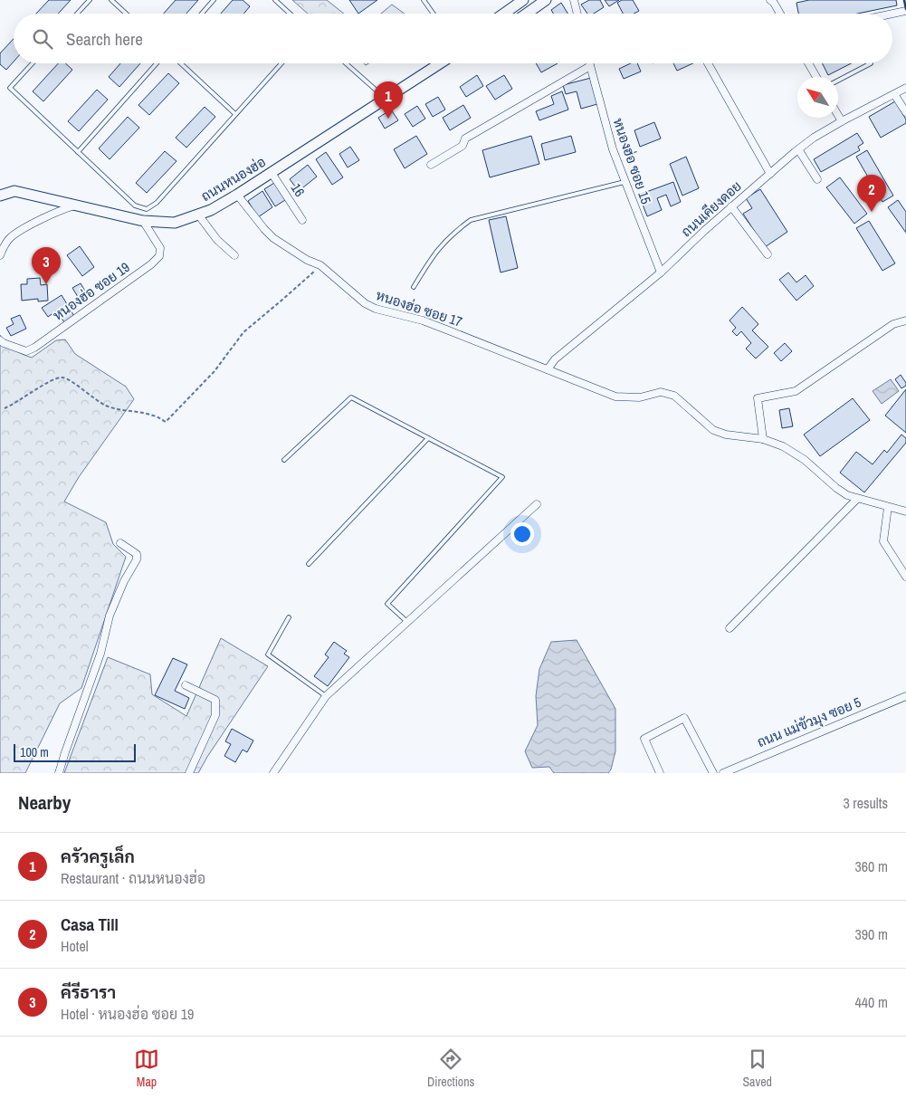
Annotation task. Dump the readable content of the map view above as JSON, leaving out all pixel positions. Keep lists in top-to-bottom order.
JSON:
{
  "streets": {
    "street": [
      "หนองฮ่อ ซอย 15",
      "ถนนหนองฮ่อ",
      "16",
      "ถนนเคียงดอย",
      "หนองฮ่อ ซอย 19",
      "หนองฮ่อ ซอย 17",
      "ถนน แม่ขัวมุง ซอย 5"
    ]
  },
  "crossings": [
    ["หนองฮ่อ ซอย 15", "ถนนเคียงดอย"],
    ["ถนนหนองฮ่อ", "16"],
    ["ถนนหนองฮ่อ", "หนองฮ่อ ซอย 19"],
    ["ถนนหนองฮ่อ", "หนองฮ่อ ซอย 17"],
    ["ถนนเคียงดอย", "หนองฮ่อ ซอย 17"]
  ],
  "scale_bar": "100 m",
  "north": "top left",
  "page": {
    "search": "Search here",
    "pins": ["1", "2", "3"],
    "scale": "100 m",
    "heading": ["Nearby", "3 results"],
    "list": [
      {
        "mark": "1",
        "name": "ครัวครูเล็ก",
        "note": "Restaurant · ถนนหนองฮ่อ",
        "value": "360 m"
      },
      {
        "mark": "2",
        "name": "Casa Till",
        "note": "Hotel",
        "value": "390 m"
      },
      {
        "mark": "3",
        "name": "คีรีธารา",
        "note": "Hotel · หนองฮ่อ ซอย 19",
        "value": "440 m"
      }
    ],
    "nav": ["Map", "Directions", "Saved"]
  }
}
